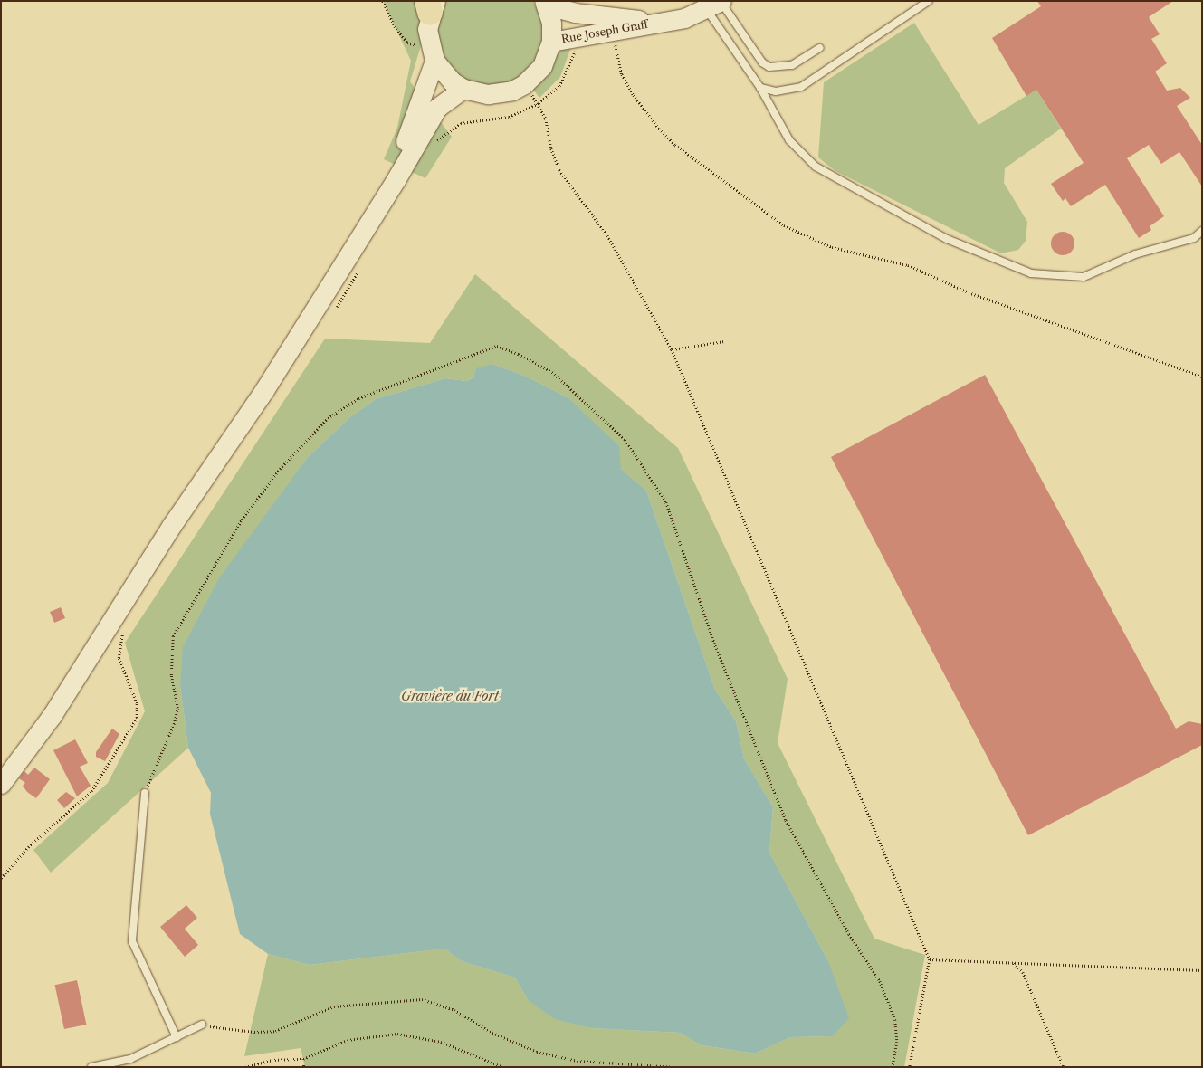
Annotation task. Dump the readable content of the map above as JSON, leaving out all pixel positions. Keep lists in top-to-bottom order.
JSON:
{
  "streets": {
    "main road": ["Rue Joseph Graff"]
  },
  "water": ["Gravière du Fort"]
}
